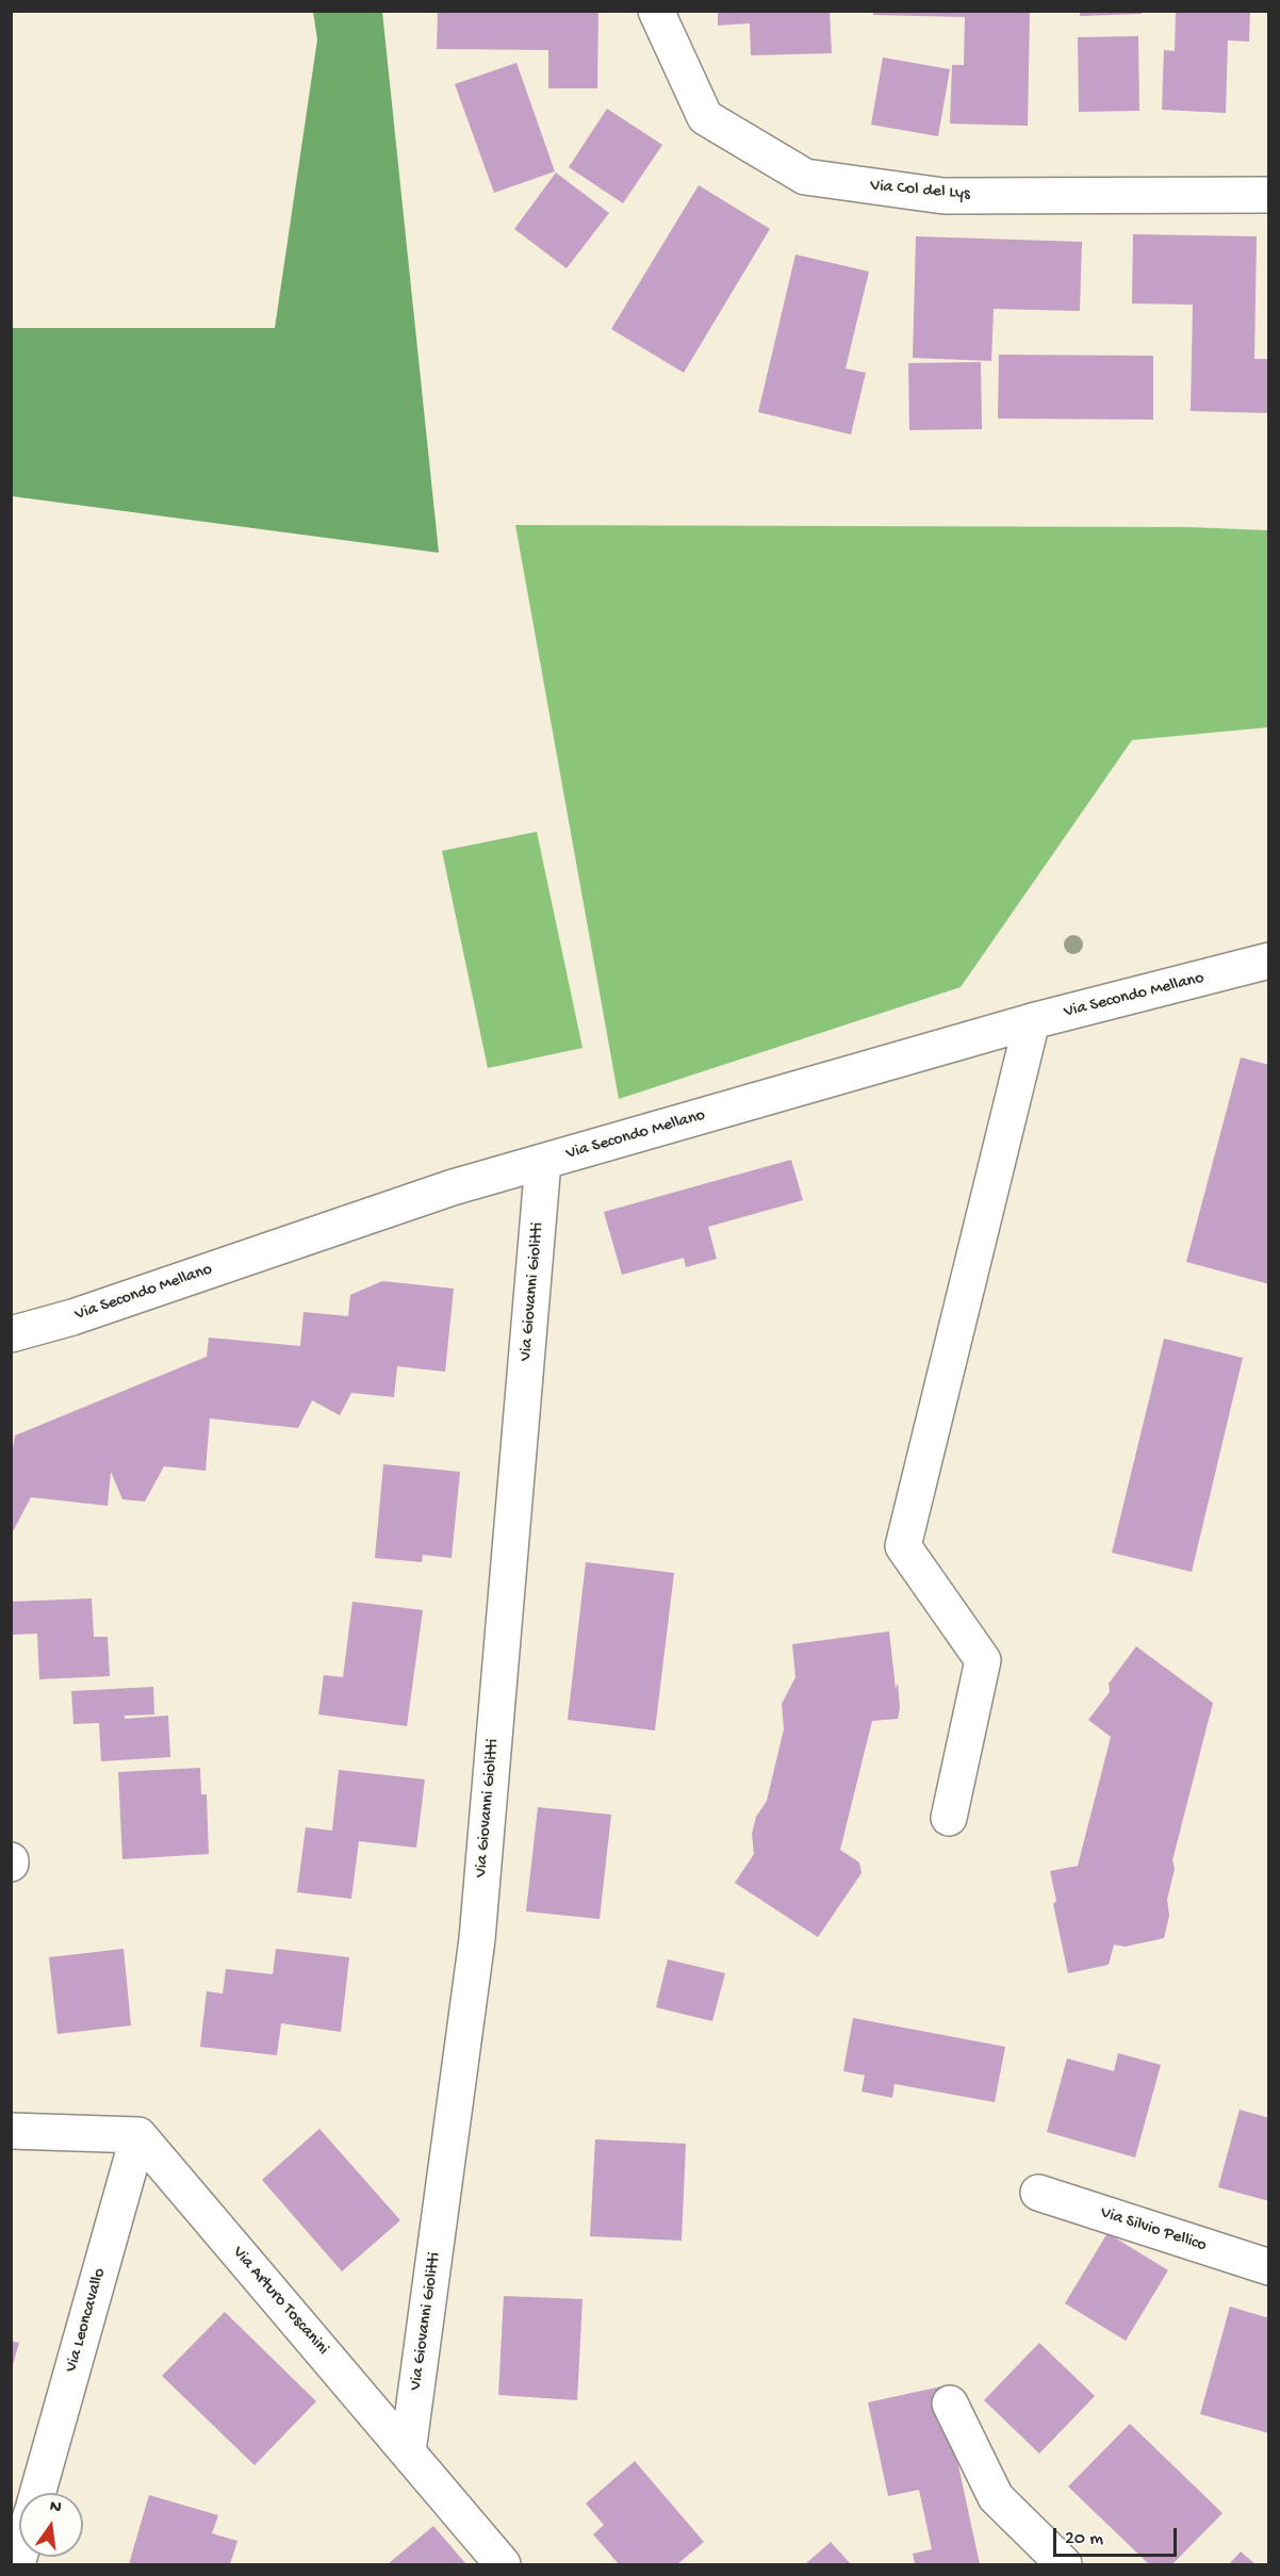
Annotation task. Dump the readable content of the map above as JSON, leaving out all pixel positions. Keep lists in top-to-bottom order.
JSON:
{
  "streets": {
    "street": [
      "Via Col del Lys",
      "Via Secondo Mellano",
      "Via Giovanni Giolitti",
      "Via Silvio Pellico",
      "Via Arturo Toscanini",
      "Via Leoncavallo"
    ]
  },
  "crossings": [
    ["Via Secondo Mellano", "Via Giovanni Giolitti"],
    ["Via Giovanni Giolitti", "Via Arturo Toscanini"],
    ["Via Arturo Toscanini", "Via Leoncavallo"]
  ],
  "scale_bar": "20 m",
  "north": "top"
}
